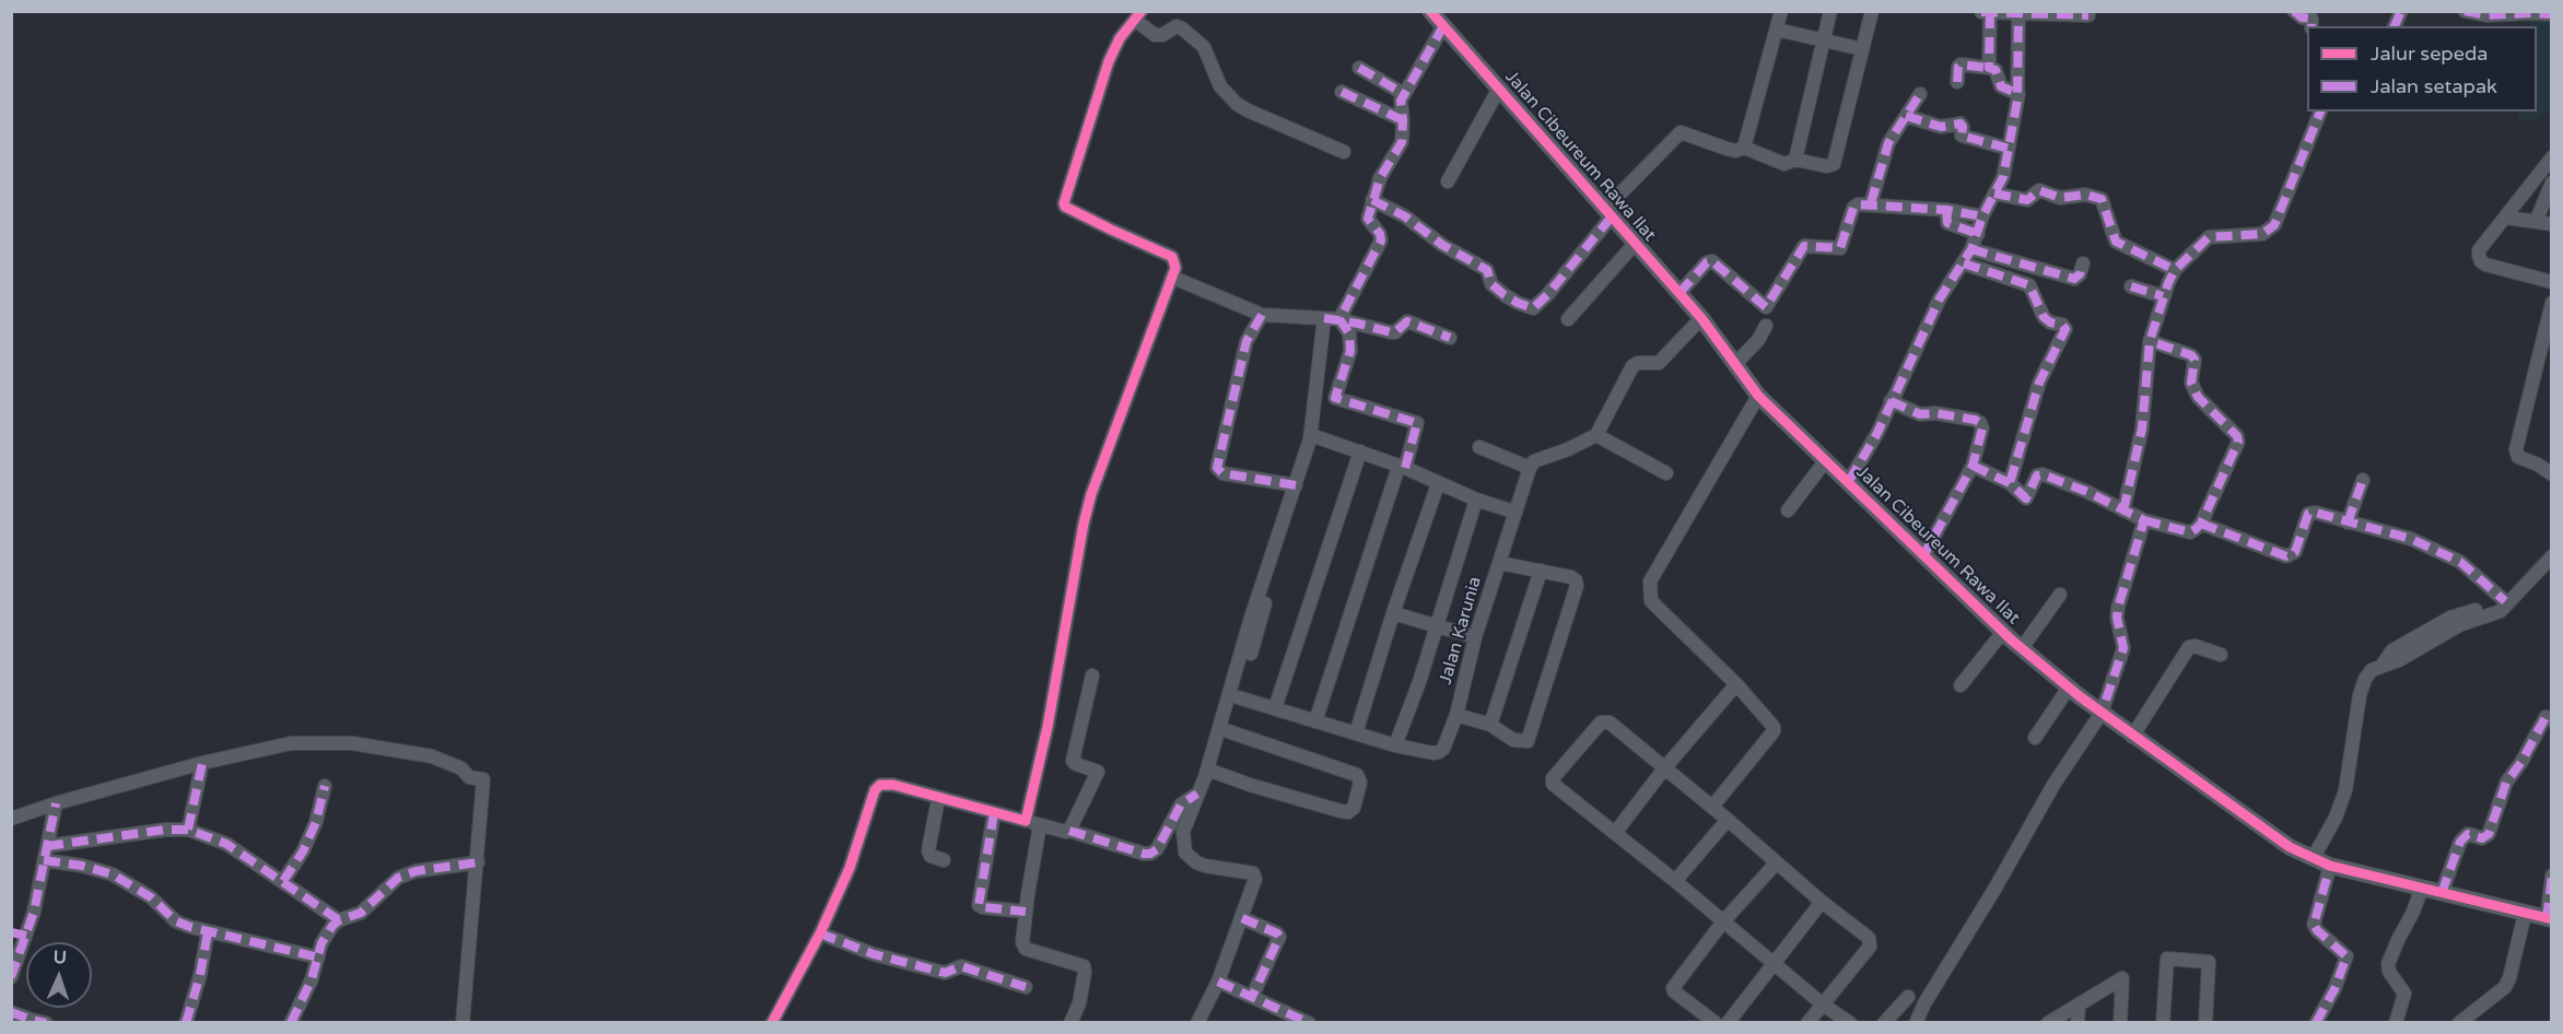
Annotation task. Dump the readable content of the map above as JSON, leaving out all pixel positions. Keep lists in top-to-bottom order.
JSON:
{
  "streets": {
    "street": ["Jalan Cibeureum Rawa Ilat", "Jalan Karunia"]
  },
  "legend": ["Jalur sepeda", "Jalan setapak"],
  "north": "top"
}
